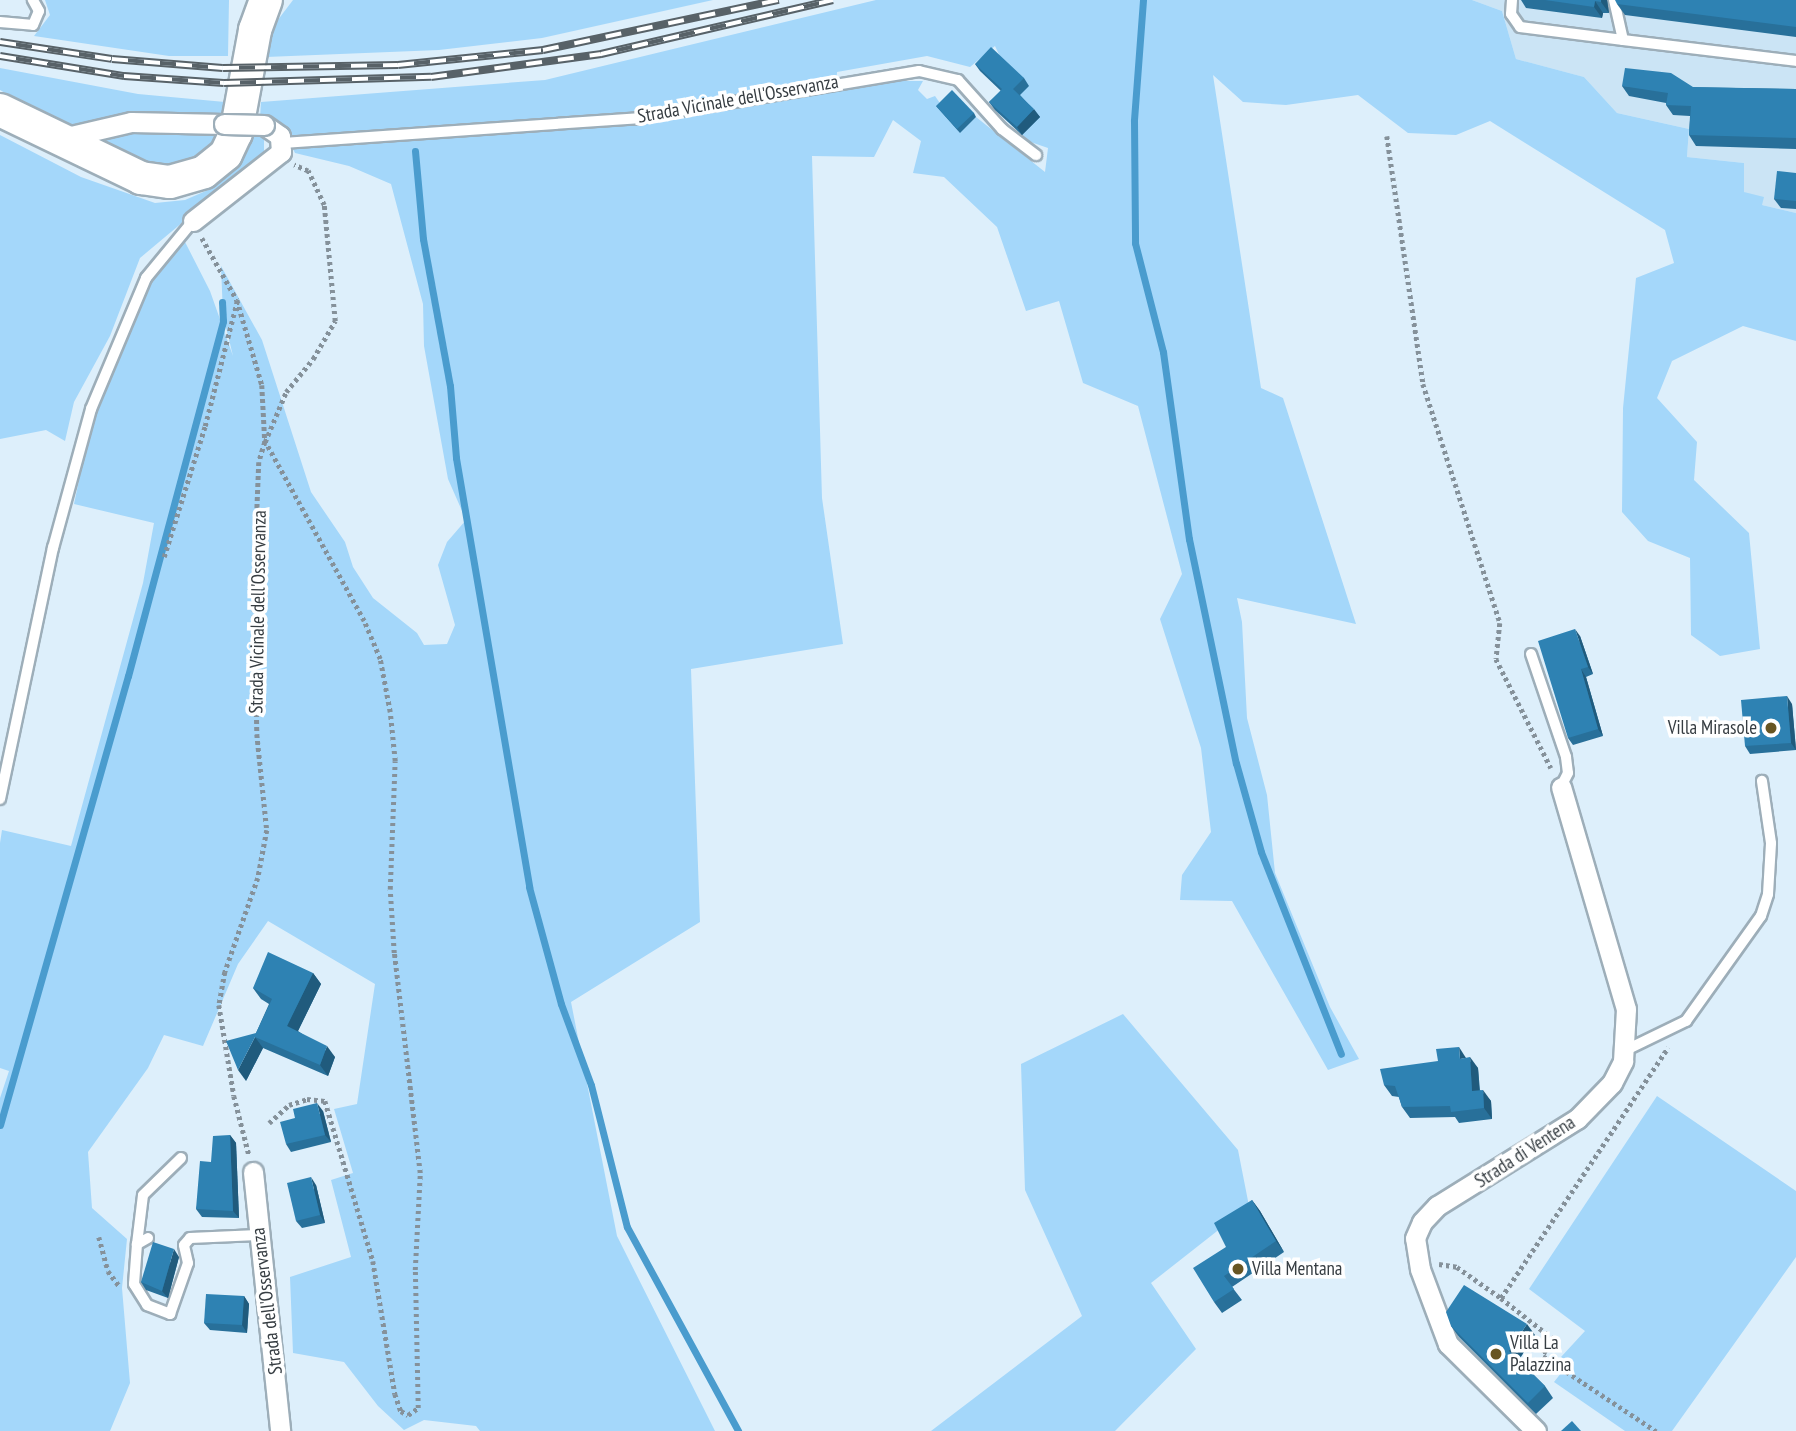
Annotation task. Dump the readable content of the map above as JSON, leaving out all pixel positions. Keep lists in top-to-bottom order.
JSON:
{
  "streets": {
    "street": ["Strada di Ventena", "Strada dell'Osservanza"],
    "lane": ["Strada Vicinale dell'Osservanza"]
  },
  "crossings": [
    ["Strada Vicinale dell'Osservanza", "Strada dell'Osservanza"]
  ],
  "places": ["Villa Mirasole", "Villa Mentana", "Villa La Palazzina"]
}
